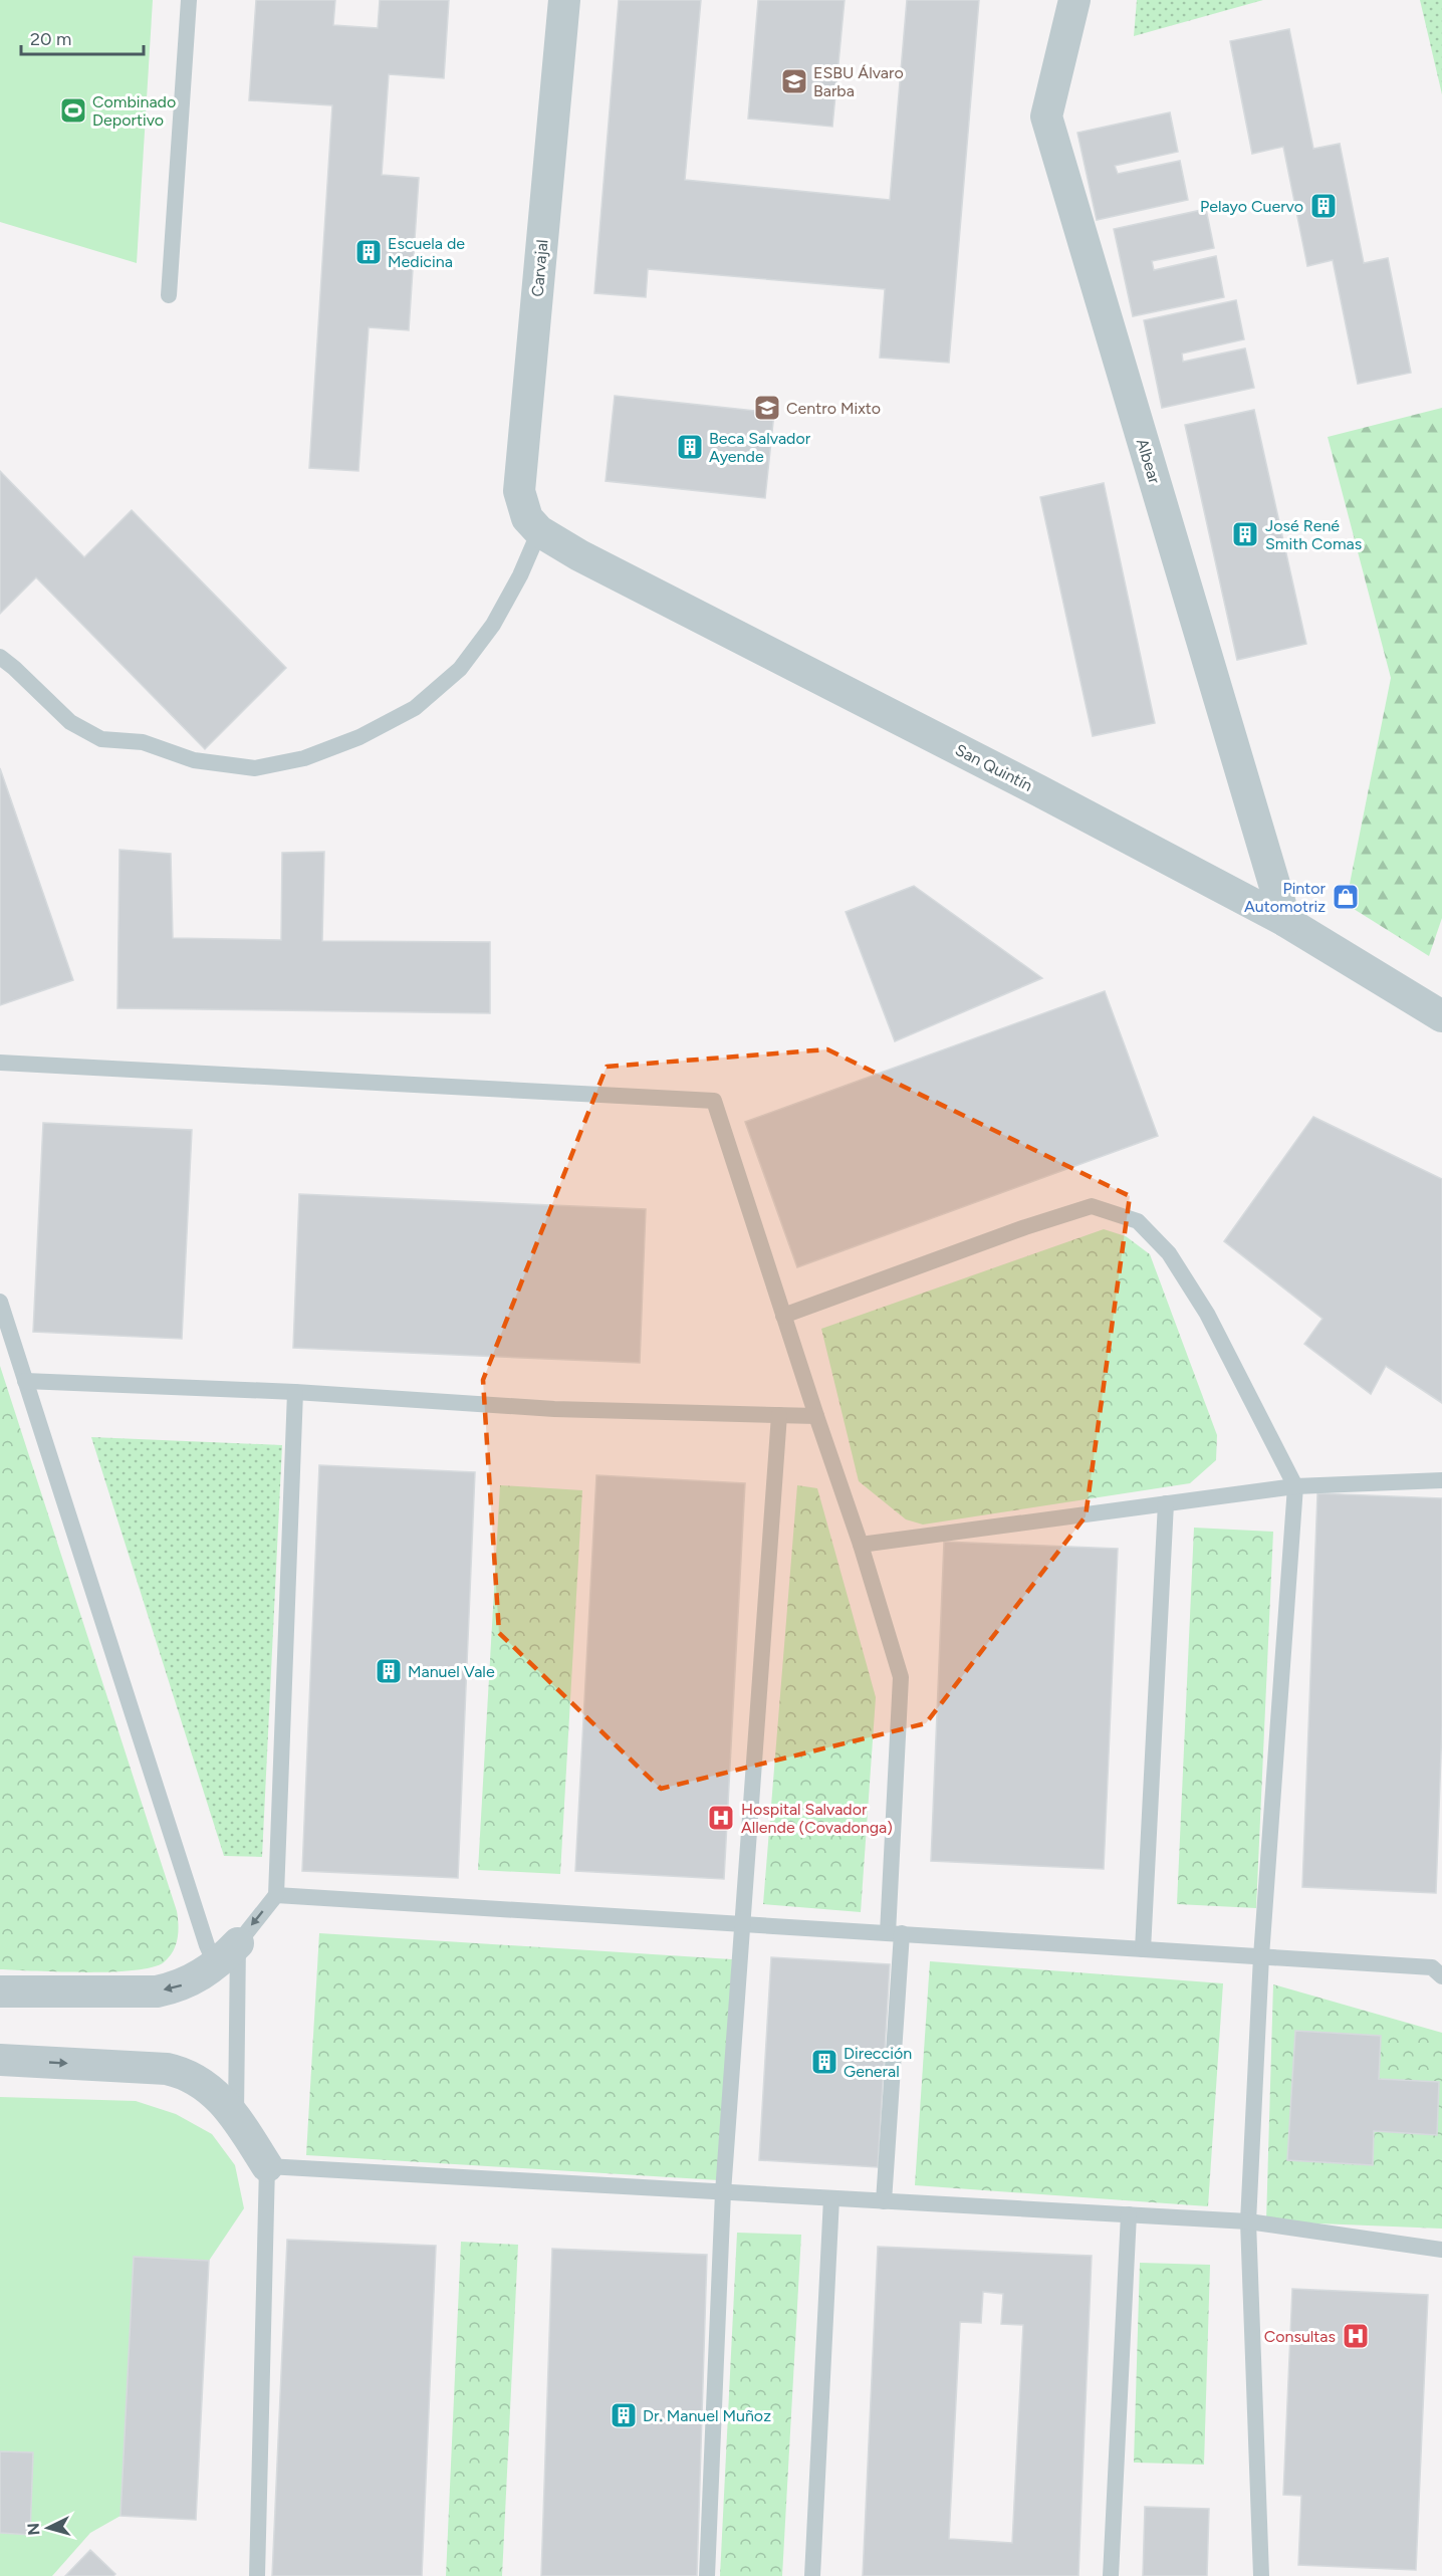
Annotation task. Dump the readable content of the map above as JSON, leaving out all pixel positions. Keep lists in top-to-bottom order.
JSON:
{
  "streets": {
    "street": ["Carvajal", "Albear", "San Quintín"]
  },
  "crossings": [
    ["Carvajal", "San Quintín"],
    ["Albear", "San Quintín"]
  ],
  "places": {
    "school or university": ["ESBU Álvaro Barba", "Centro Mixto"],
    "sports": ["Combinado Deportivo"],
    "building": [
      "Pelayo Cuervo",
      "Escuela de Medicina",
      "Beca Salvador Ayende",
      "José René Smith Comas",
      "Manuel Vale",
      "Dirección General",
      "Dr. Manuel Muñoz"
    ],
    "shop": ["Pintor Automotriz"],
    "hospital": ["Hospital Salvador Allende (Covadonga)", "Consultas"]
  },
  "scale_bar": "20 m",
  "north": "left"
}
